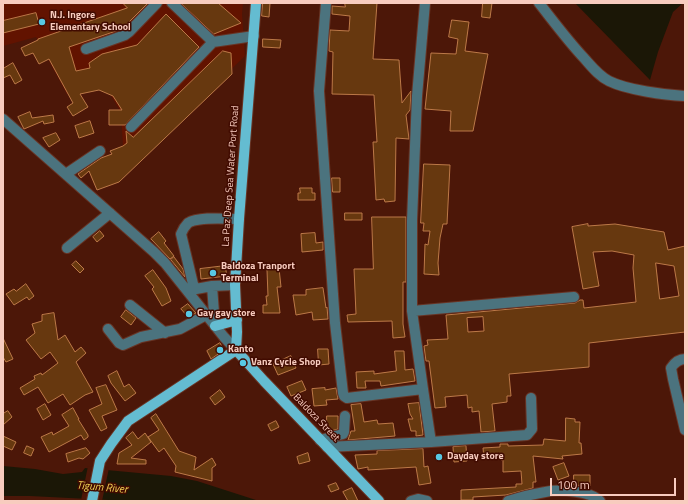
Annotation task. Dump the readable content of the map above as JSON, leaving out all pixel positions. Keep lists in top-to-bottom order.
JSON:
{
  "streets": {
    "main road": ["La Paz Deep Sea Water Port Road", "Baldoza Street"]
  },
  "crossings": [
    ["La Paz Deep Sea Water Port Road", "Baldoza Street"]
  ],
  "water": ["Tigum River"],
  "places": [
    "N.J. Ingore Elementary School",
    "Baldoza Tranport Terminal",
    "Gay gay store",
    "Kanto",
    "Vanz Cycle Shop",
    "Dayday store"
  ],
  "scale_bar": "100 m"
}
